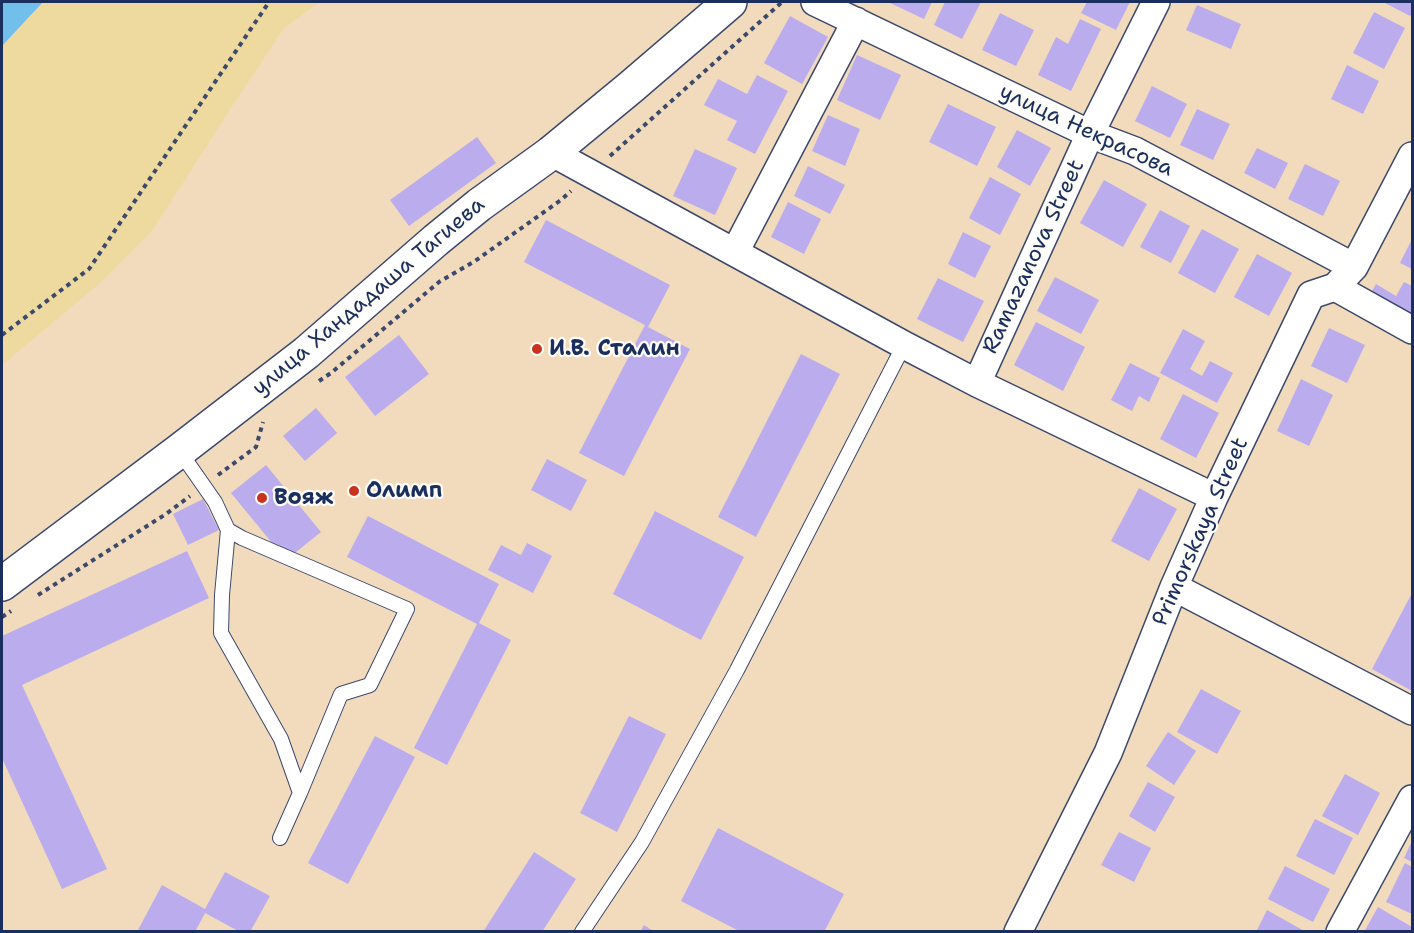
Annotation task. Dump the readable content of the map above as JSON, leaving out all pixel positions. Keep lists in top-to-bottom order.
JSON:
{
  "streets": {
    "street": [
      "улица Некрасова",
      "Ramazanova Street",
      "улица Хандадаша Тагиева",
      "Primorskaya Street"
    ]
  },
  "crossings": [
    ["улица Некрасова", "Ramazanova Street"],
    ["улица Некрасова", "Primorskaya Street"]
  ],
  "places": ["И.В. Сталин", "Олимп", "Вояж"]
}
